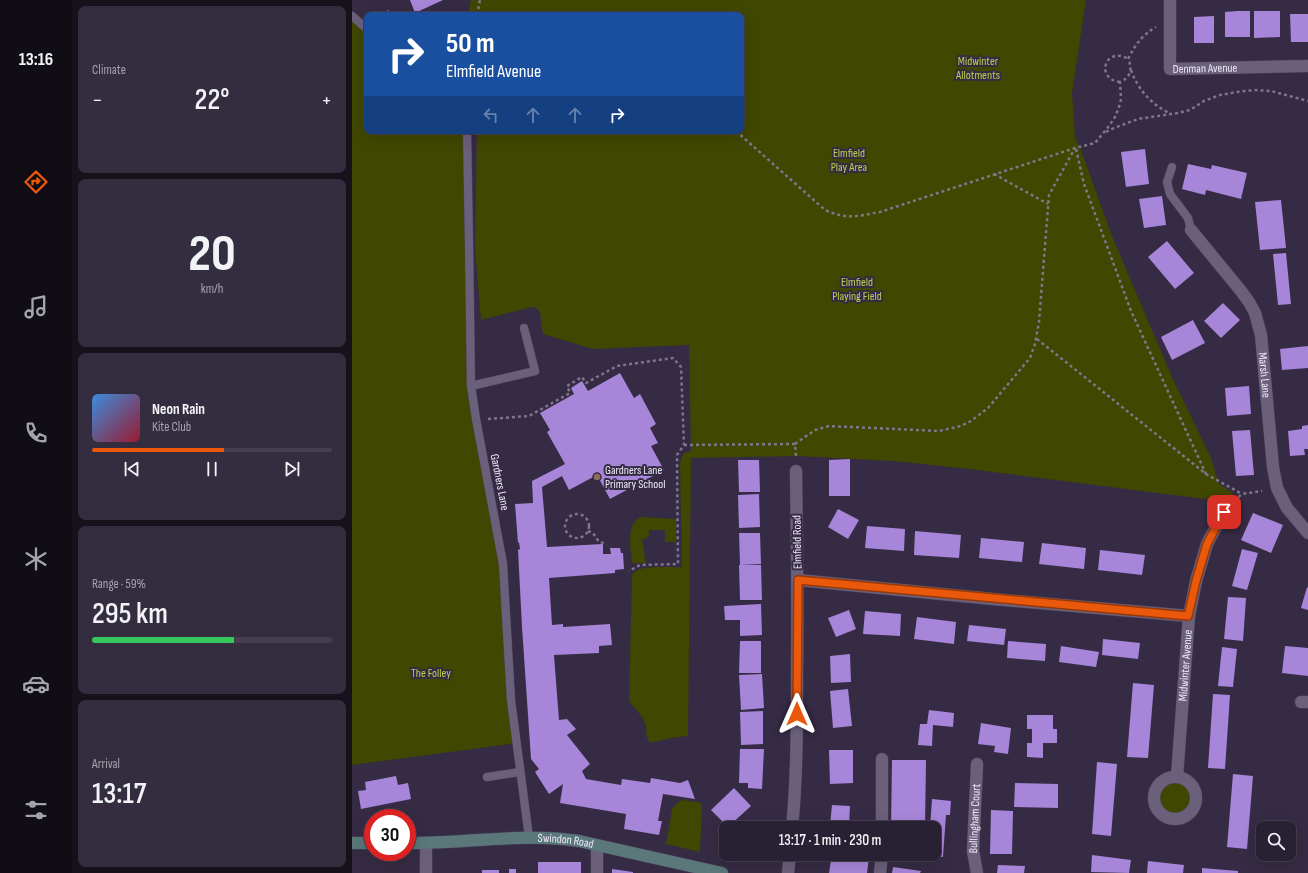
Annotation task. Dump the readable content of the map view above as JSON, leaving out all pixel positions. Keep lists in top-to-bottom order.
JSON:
{
  "streets": {
    "street": [
      "Denman Avenue",
      "Marsh Lane",
      "Elmfield Road",
      "Midwinter Avenue",
      "Bullingham Court",
      "Swindon Road"
    ],
    "lane": ["Gardners Lane"]
  },
  "crossings": [
    ["Gardners Lane", "Swindon Road"]
  ],
  "parks": [
    "Midwinter Allotments",
    "Elmfield Play Area",
    "Elmfield Playing Field",
    "The Folley"
  ],
  "places": ["Gardners Lane Primary School"],
  "page": {
    "tabs": "13:16",
    "tile": [
      "Climate",
      ["20", "km/h"],
      ["Range · 59%", "295 km"],
      ["Arrival", "13:17"]
    ],
    "turn": ["50 m", "Elmfield Avenue"],
    "heat": ["−", "22°", "+"],
    "song": ["Neon Rain", "Kite Club"],
    "limit": "30",
    "trip": "13:17 · 1 min · 230 m"
  }
}
